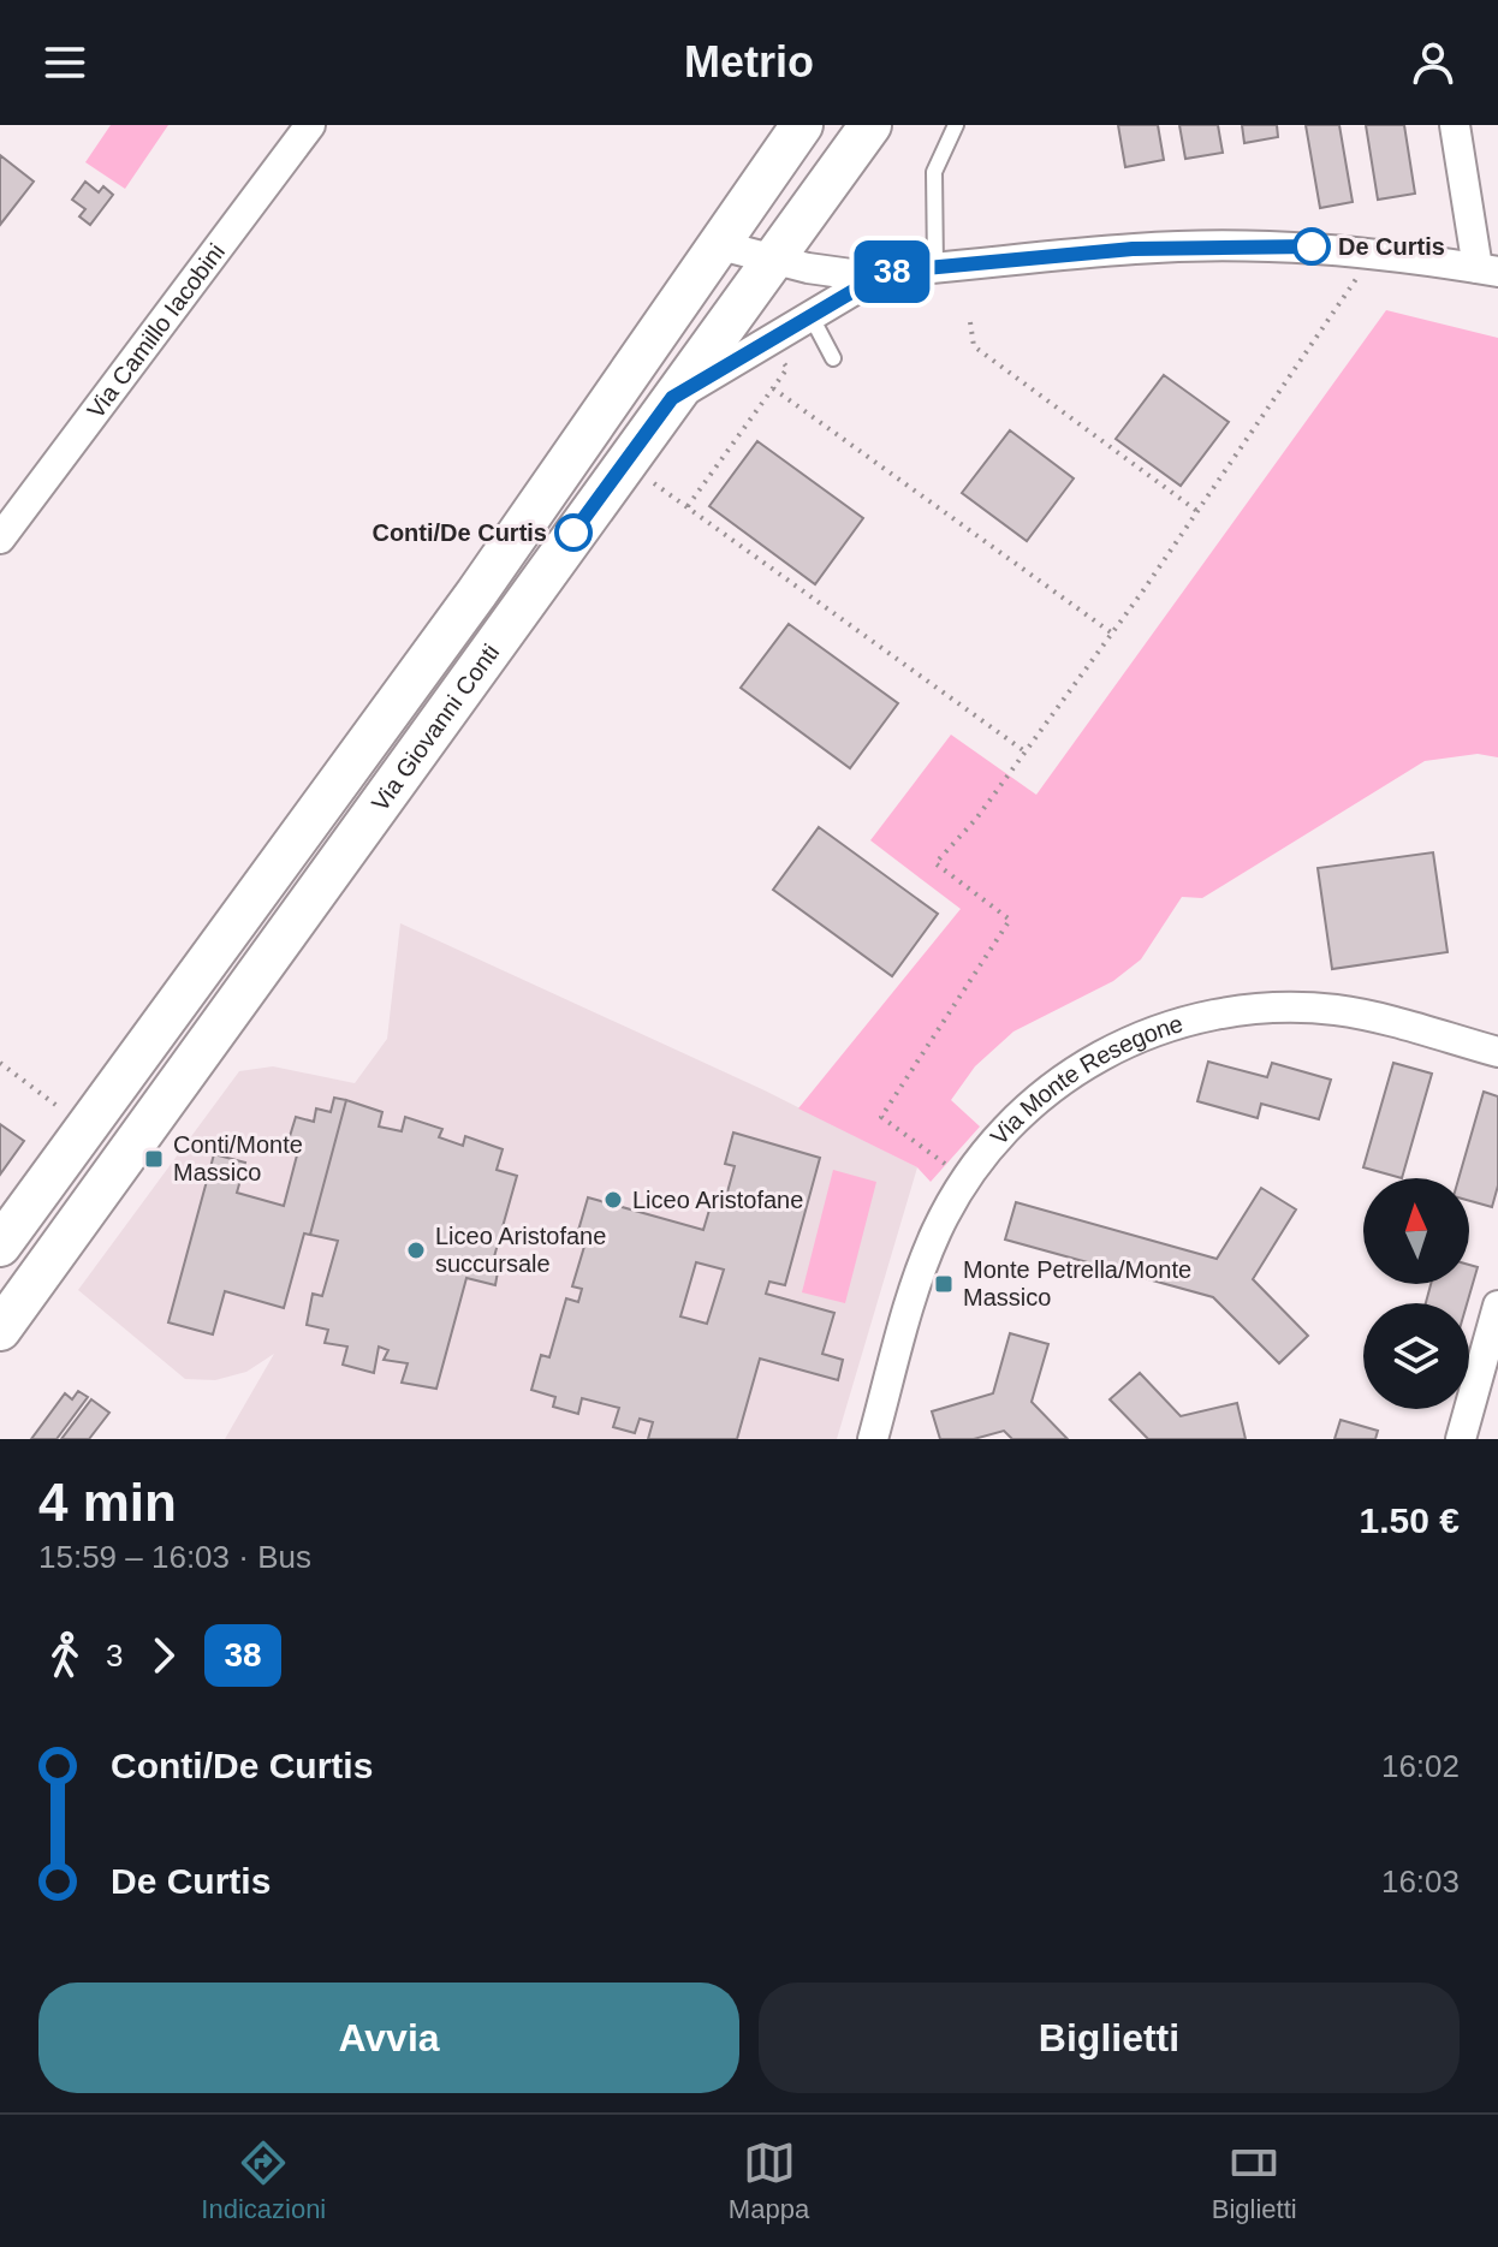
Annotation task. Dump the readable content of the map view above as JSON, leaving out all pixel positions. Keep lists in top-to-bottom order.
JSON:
{
  "streets": {
    "main road": ["Via Giovanni Conti"],
    "street": ["Via Camillo Iacobini", "Via Monte Resegone"]
  },
  "places": {
    "other": [
      "De Curtis",
      "Conti/De Curtis",
      "Liceo Aristofane",
      "Liceo Aristofane succursale"
    ],
    "transit": ["Conti/Monte Massico", "Monte Petrella/Monte Massico"]
  },
  "lines": ["bus line 38"],
  "north": "top",
  "page": {
    "header": "Metrio",
    "on_map": "38",
    "heading": ["4 min", "15:59 – 16:03 · Bus", "1.50 €"],
    "legs": ["3", "38"],
    "list": [
      {
        "name": "Conti/De Curtis",
        "value": "16:02"
      },
      {
        "name": "De Curtis",
        "value": "16:03"
      }
    ],
    "buttons": ["Avvia", "Biglietti"],
    "tabs": ["Indicazioni", "Mappa", "Biglietti"]
  }
}
